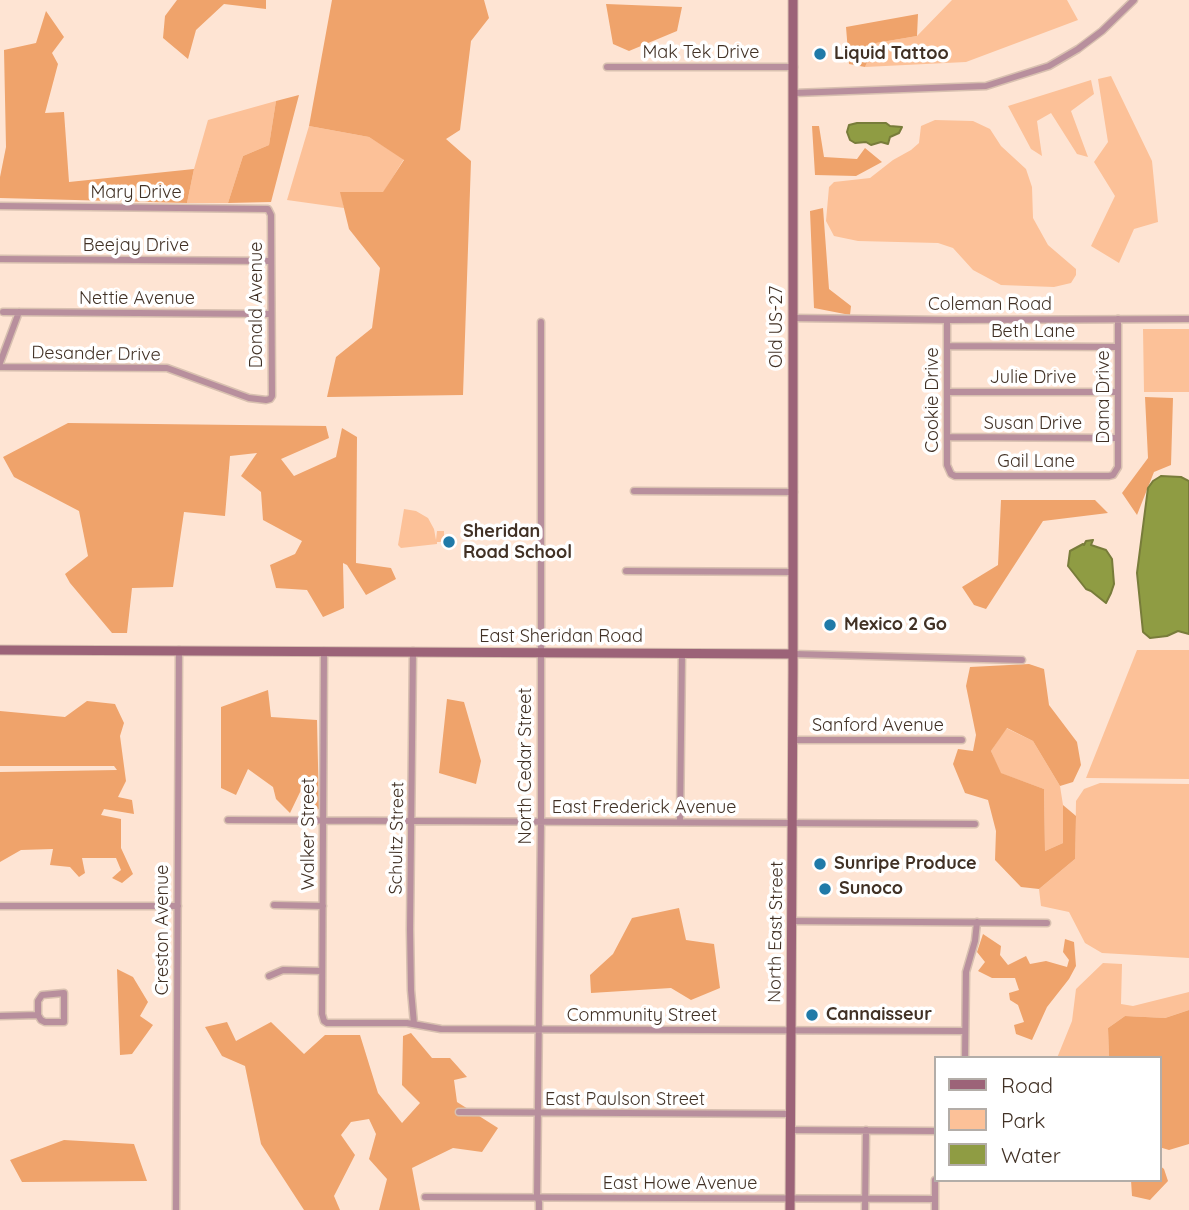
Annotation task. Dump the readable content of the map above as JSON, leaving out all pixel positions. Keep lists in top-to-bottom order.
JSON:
{
  "streets": {
    "main road": ["Old US-27", "East Sheridan Road", "North East Street"],
    "street": [
      "Mak Tek Drive",
      "Mary Drive",
      "Beejay Drive",
      "Nettie Avenue",
      "Donald Avenue",
      "Coleman Road",
      "Beth Lane",
      "Desander Drive",
      "Julie Drive",
      "Dana Drive",
      "Cookie Drive",
      "Susan Drive",
      "Gail Lane",
      "Sanford Avenue",
      "North Cedar Street",
      "East Frederick Avenue",
      "Walker Street",
      "Schultz Street",
      "Creston Avenue",
      "Community Street",
      "East Paulson Street",
      "East Howe Avenue"
    ]
  },
  "crossings": [
    ["Mak Tek Drive", "Old US-27"],
    ["Mary Drive", "Donald Avenue"],
    ["Beejay Drive", "Donald Avenue"],
    ["Nettie Avenue", "Donald Avenue"],
    ["Donald Avenue", "Desander Drive"],
    ["Coleman Road", "Old US-27"],
    ["Coleman Road", "Dana Drive"],
    ["Coleman Road", "Cookie Drive"],
    ["Old US-27", "East Sheridan Road"],
    ["Old US-27", "North East Street"],
    ["Beth Lane", "Dana Drive"],
    ["Beth Lane", "Cookie Drive"],
    ["Julie Drive", "Dana Drive"],
    ["Julie Drive", "Cookie Drive"],
    ["Dana Drive", "Susan Drive"],
    ["Dana Drive", "Gail Lane"],
    ["Cookie Drive", "Susan Drive"],
    ["Cookie Drive", "Gail Lane"],
    ["East Sheridan Road", "North Cedar Street"],
    ["East Sheridan Road", "Walker Street"],
    ["East Sheridan Road", "Schultz Street"],
    ["East Sheridan Road", "Creston Avenue"],
    ["East Sheridan Road", "North East Street"],
    ["Sanford Avenue", "North East Street"],
    ["North Cedar Street", "East Frederick Avenue"],
    ["North Cedar Street", "Community Street"],
    ["North Cedar Street", "East Paulson Street"],
    ["North Cedar Street", "East Howe Avenue"],
    ["East Frederick Avenue", "Walker Street"],
    ["East Frederick Avenue", "Schultz Street"],
    ["East Frederick Avenue", "North East Street"],
    ["Walker Street", "Community Street"],
    ["Schultz Street", "Community Street"],
    ["North East Street", "Community Street"],
    ["North East Street", "East Paulson Street"],
    ["North East Street", "East Howe Avenue"]
  ],
  "places": [
    "Liquid Tattoo",
    "Sheridan Road School",
    "Mexico 2 Go",
    "Sunripe Produce",
    "Sunoco",
    "Cannaisseur"
  ],
  "legend": ["Road", "Park", "Water"]
}
